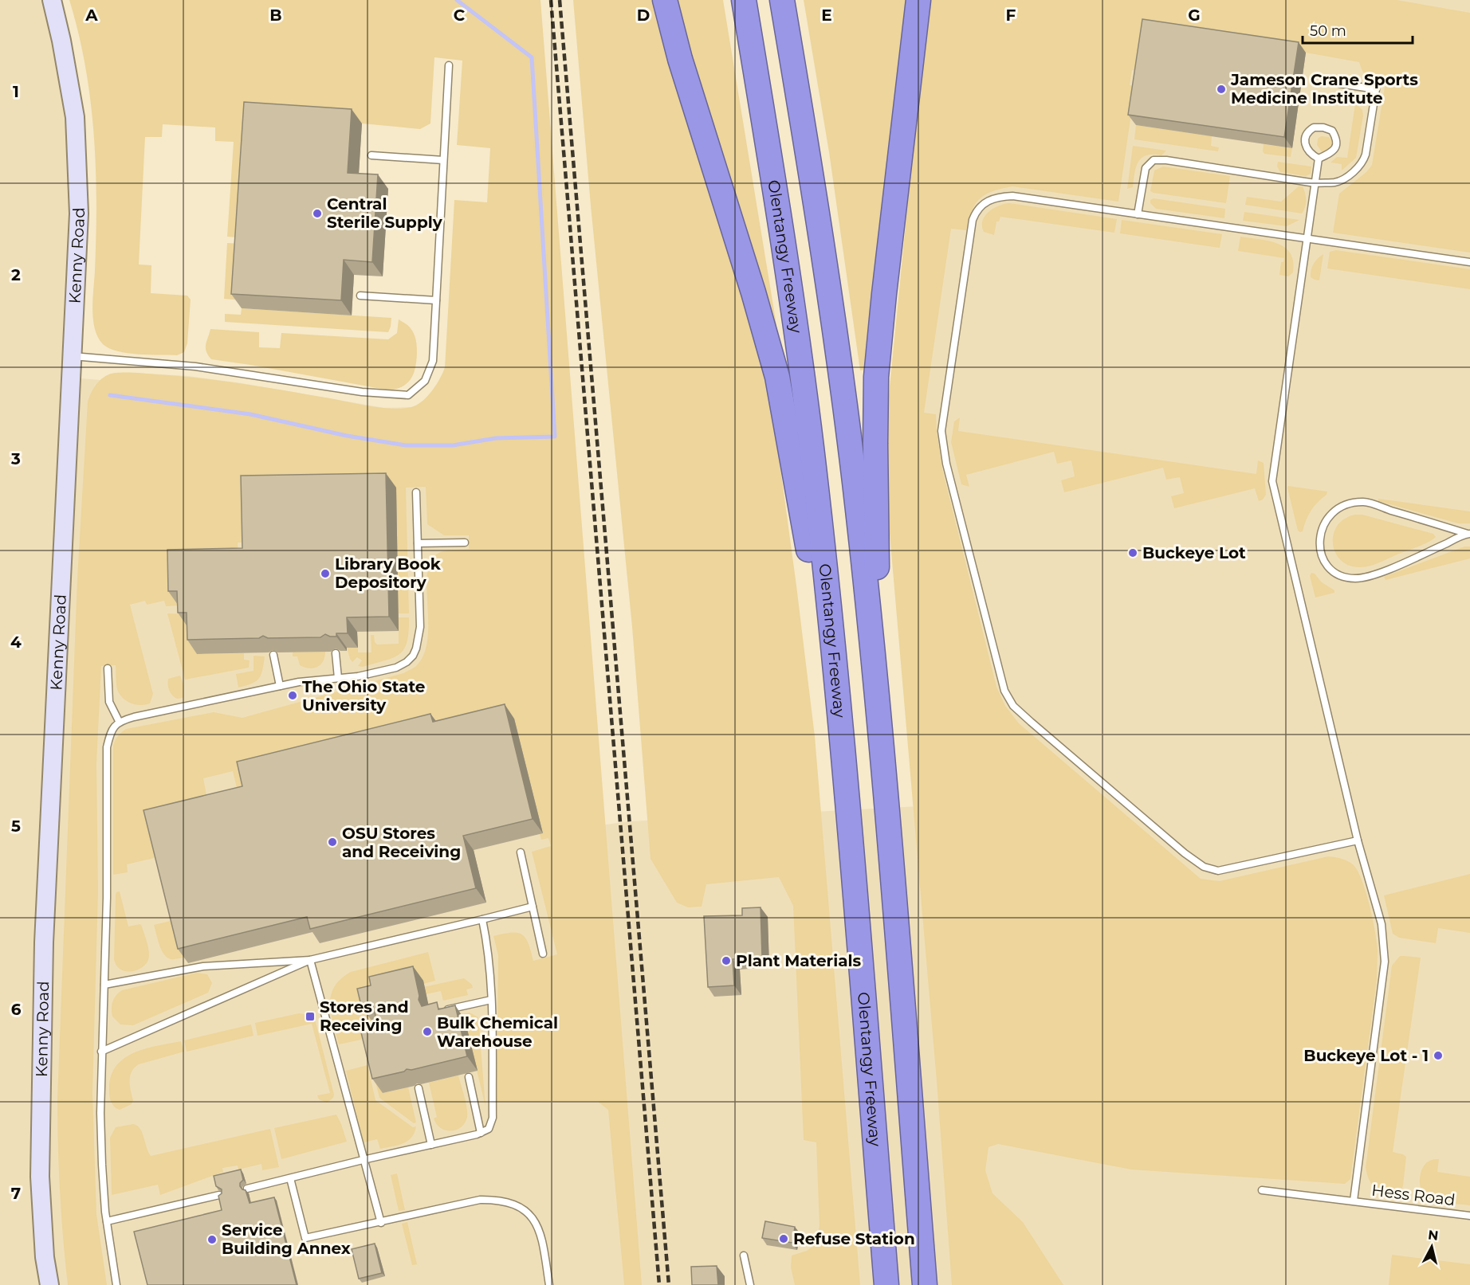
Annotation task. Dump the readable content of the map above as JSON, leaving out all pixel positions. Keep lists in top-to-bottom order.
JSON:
{
  "streets": {
    "highway": ["Olentangy Freeway"],
    "main road": ["Kenny Road"],
    "lane": ["Hess Road"]
  },
  "places": {
    "other": [
      "Jameson Crane Sports Medicine Institute",
      "Central Sterile Supply",
      "Buckeye Lot",
      "Library Book Depository",
      "The Ohio State University",
      "OSU Stores and Receiving",
      "Plant Materials",
      "Bulk Chemical Warehouse",
      "Buckeye Lot - 1",
      "Refuse Station",
      "Service Building Annex"
    ],
    "transit": ["Stores and Receiving"]
  },
  "scale_bar": "50 m",
  "north": "top",
  "grid": {
    "columns": [
      "A",
      "B",
      "C",
      "D",
      "E",
      "F",
      "G"
    ],
    "rows": [
      "1",
      "2",
      "3",
      "4",
      "5",
      "6",
      "7"
    ]
  }
}
